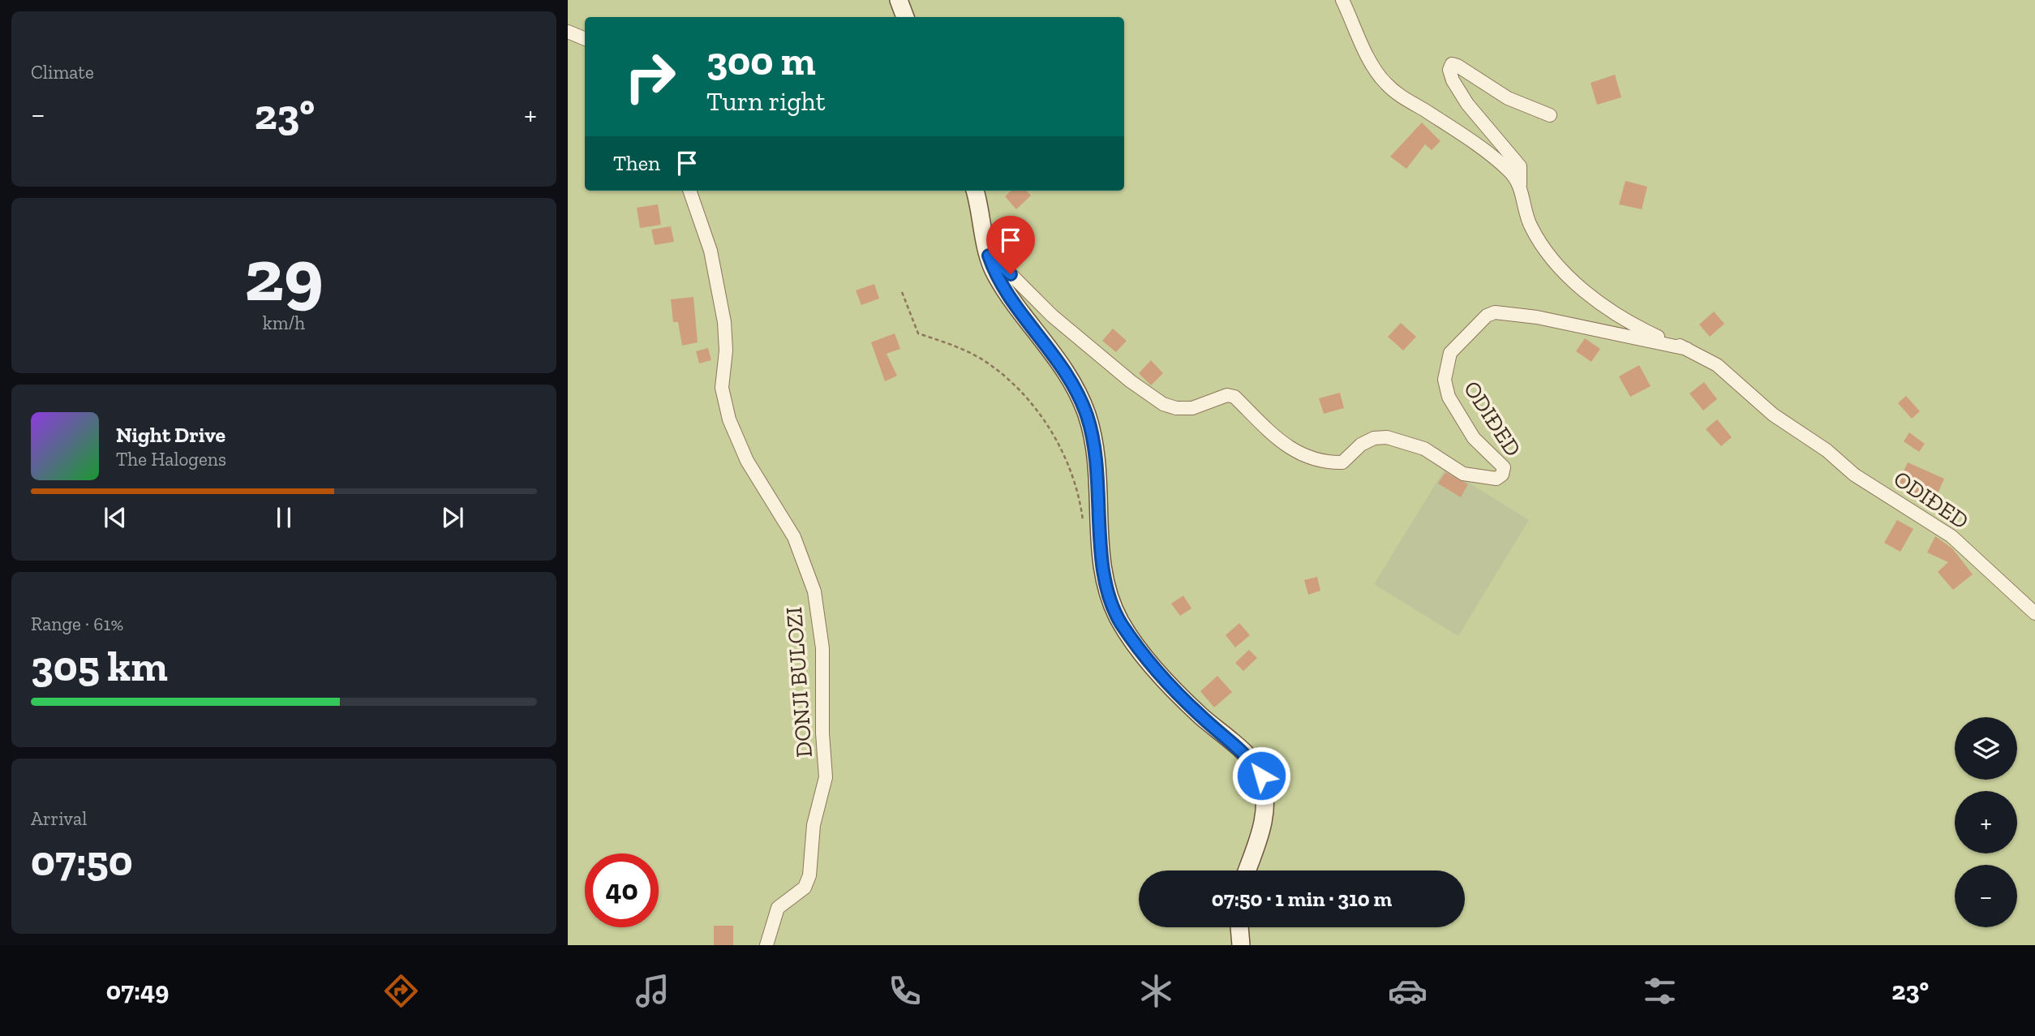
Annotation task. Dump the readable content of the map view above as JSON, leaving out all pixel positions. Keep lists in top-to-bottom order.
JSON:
{
  "streets": {
    "street": ["ODIĐED", "DONJI BULOZI"]
  },
  "page": {
    "tile": [
      "Climate",
      ["29", "km/h"],
      ["Range · 61%", "305 km"],
      ["Arrival", "07:50"]
    ],
    "turn": ["300 m", "Turn right"],
    "heat": ["−", "23°", "+"],
    "then": "Then",
    "song": ["Night Drive", "The Halogens"],
    "map_buttons": ["+", "−"],
    "limit": "40",
    "trip": "07:50 · 1 min · 310 m",
    "tabs": ["07:49", "23°"]
  }
}
